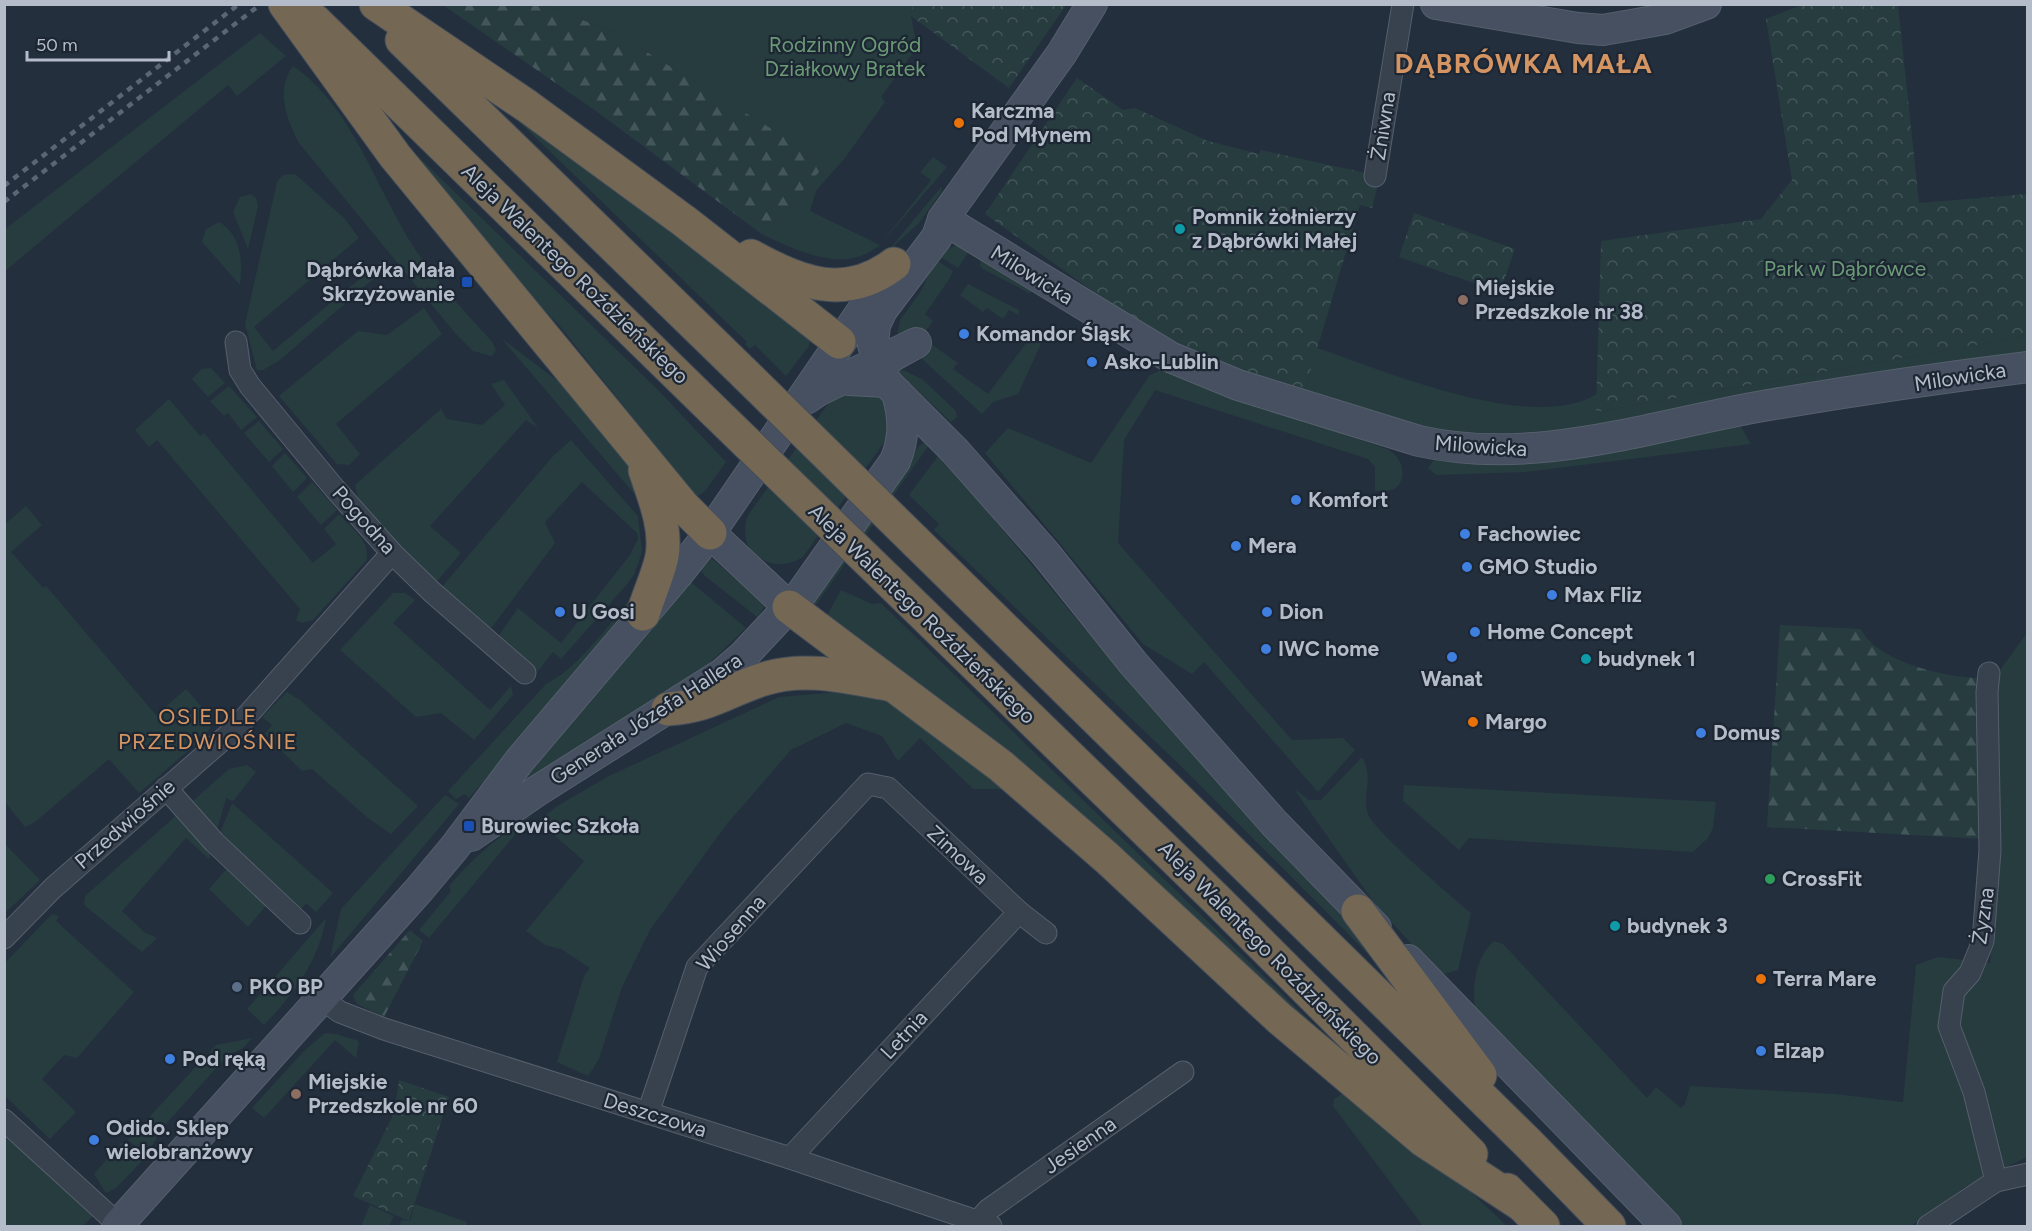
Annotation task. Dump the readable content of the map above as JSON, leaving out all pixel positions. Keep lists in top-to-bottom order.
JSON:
{
  "streets": {
    "highway": ["Aleja Walentego Roździeńskiego"],
    "street": [
      "Żniwna",
      "Milowicka",
      "Pogodna",
      "Generała Józefa Hallera",
      "Przedwiośnie",
      "Zimowa",
      "Żyzna",
      "Wiosenna",
      "Letnia",
      "Deszczowa",
      "Jesienna"
    ]
  },
  "crossings": [
    ["Milowicka", "Generała Józefa Hallera"],
    ["Pogodna", "Przedwiośnie"],
    ["Generała Józefa Hallera", "Deszczowa"],
    ["Zimowa", "Wiosenna"],
    ["Zimowa", "Letnia"],
    ["Wiosenna", "Deszczowa"],
    ["Letnia", "Deszczowa"],
    ["Deszczowa", "Jesienna"]
  ],
  "districts": ["DĄBRÓWKA MAŁA", "OSIEDLE PRZEDWIOŚNIE"],
  "parks": ["Rodzinny Ogród Działkowy Bratek", "Park w Dąbrówce"],
  "places": {
    "other": [
      "Karczma Pod Młynem",
      "Pomnik żołnierzy z Dąbrówki Małej",
      "Miejskie Przedszkole nr 38",
      "Komandor Śląsk",
      "Asko-Lublin",
      "Komfort",
      "Fachowiec",
      "Mera",
      "GMO Studio",
      "Max Fliz",
      "U Gosi",
      "Dion",
      "Home Concept",
      "IWC home",
      "Wanat",
      "budynek 1",
      "Margo",
      "Domus",
      "CrossFit",
      "budynek 3",
      "Terra Mare",
      "PKO BP",
      "Elzap",
      "Pod ręką",
      "Miejskie Przedszkole nr 60",
      "Odido. Sklep wielobranżowy"
    ],
    "transit": ["Dąbrówka Mała Skrzyżowanie", "Burowiec Szkoła"]
  },
  "scale_bar": "50 m"
}
